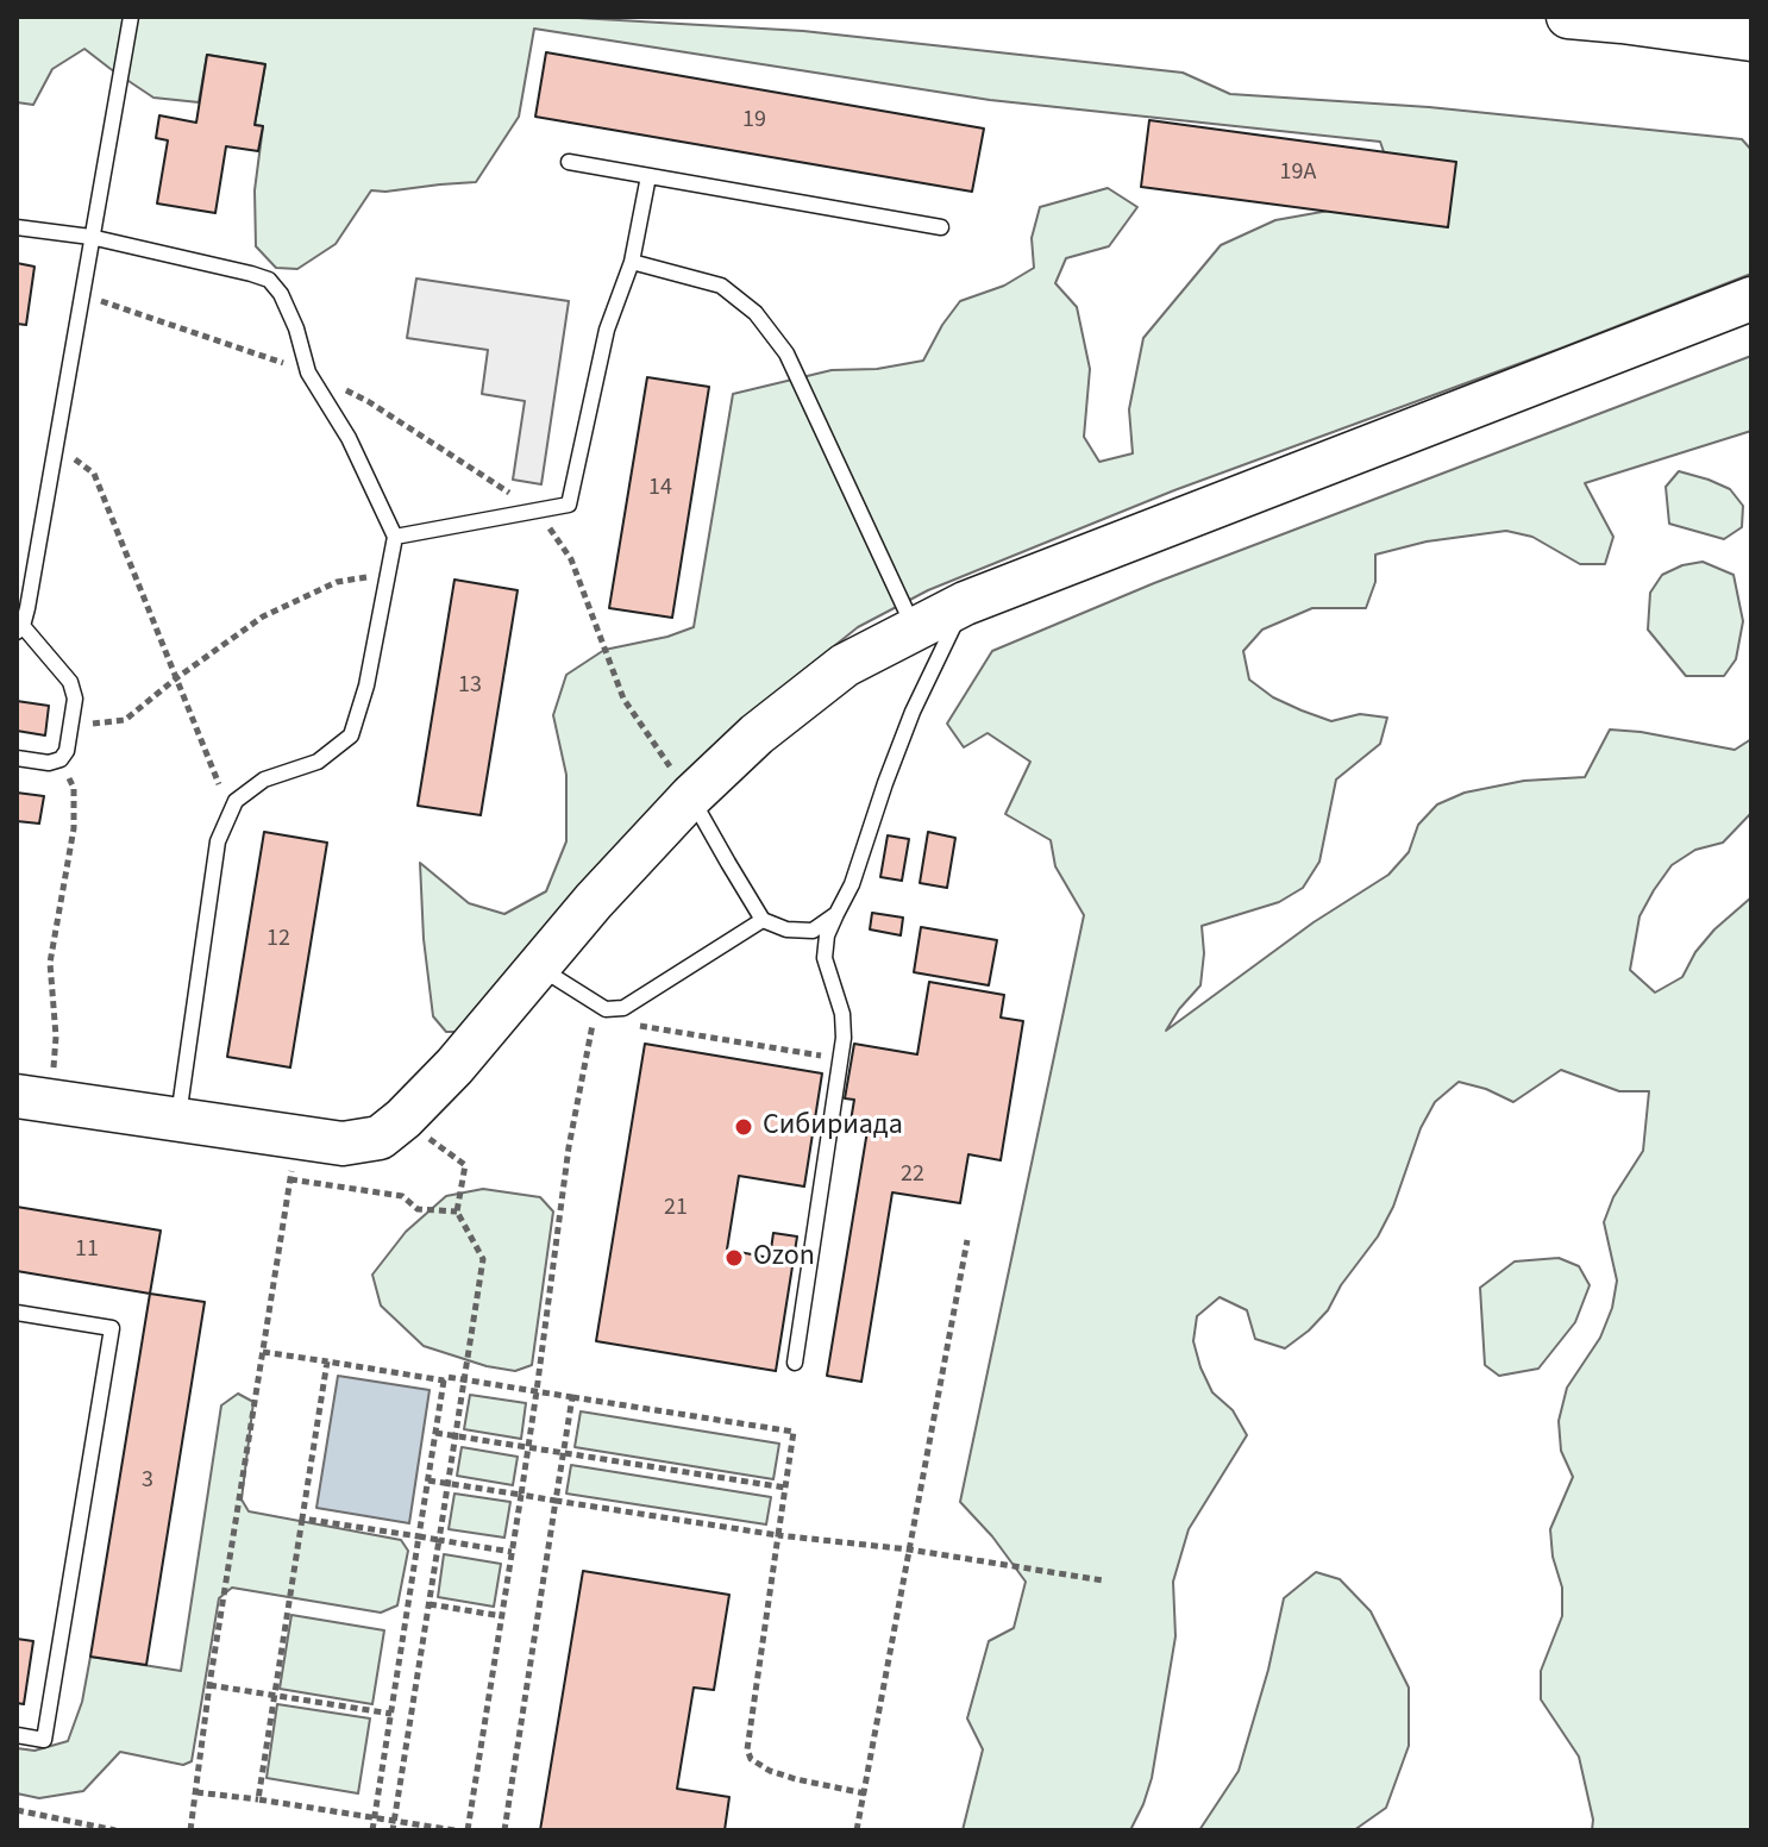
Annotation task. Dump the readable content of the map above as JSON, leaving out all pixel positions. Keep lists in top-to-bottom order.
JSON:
{
  "places": ["Сибириада", "Ozon"],
  "house_numbers": [
    "19",
    "19А",
    "14",
    "13",
    "12",
    "22",
    "21",
    "11",
    "3"
  ]
}
